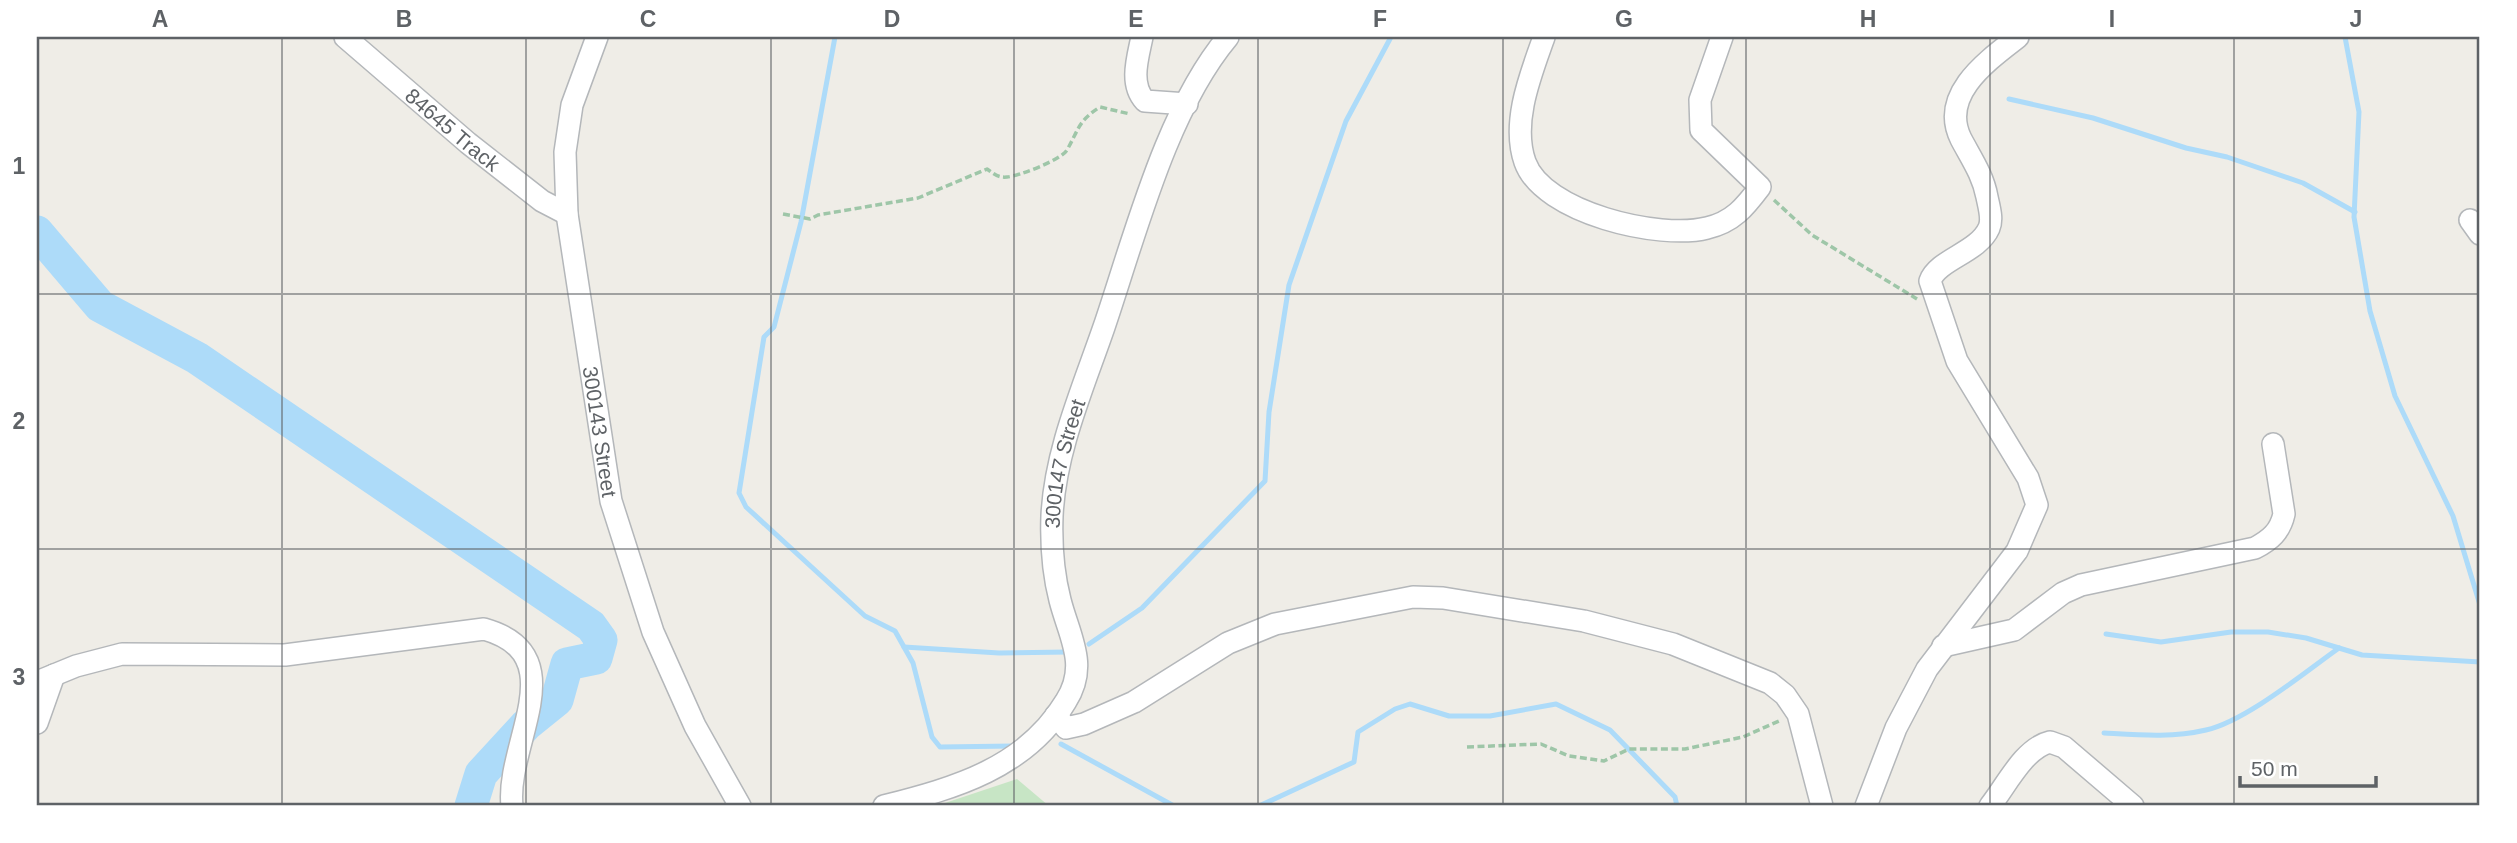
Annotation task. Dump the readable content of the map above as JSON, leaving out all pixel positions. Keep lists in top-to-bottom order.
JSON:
{
  "streets": {
    "street": ["84645 Track", "300143 Street", "300147 Street"]
  },
  "crossings": [
    ["84645 Track", "300143 Street"]
  ],
  "scale_bar": "50 m",
  "grid": {
    "columns": [
      "A",
      "B",
      "C",
      "D",
      "E",
      "F",
      "G",
      "H",
      "I",
      "J"
    ],
    "rows": ["1", "2", "3"]
  }
}
